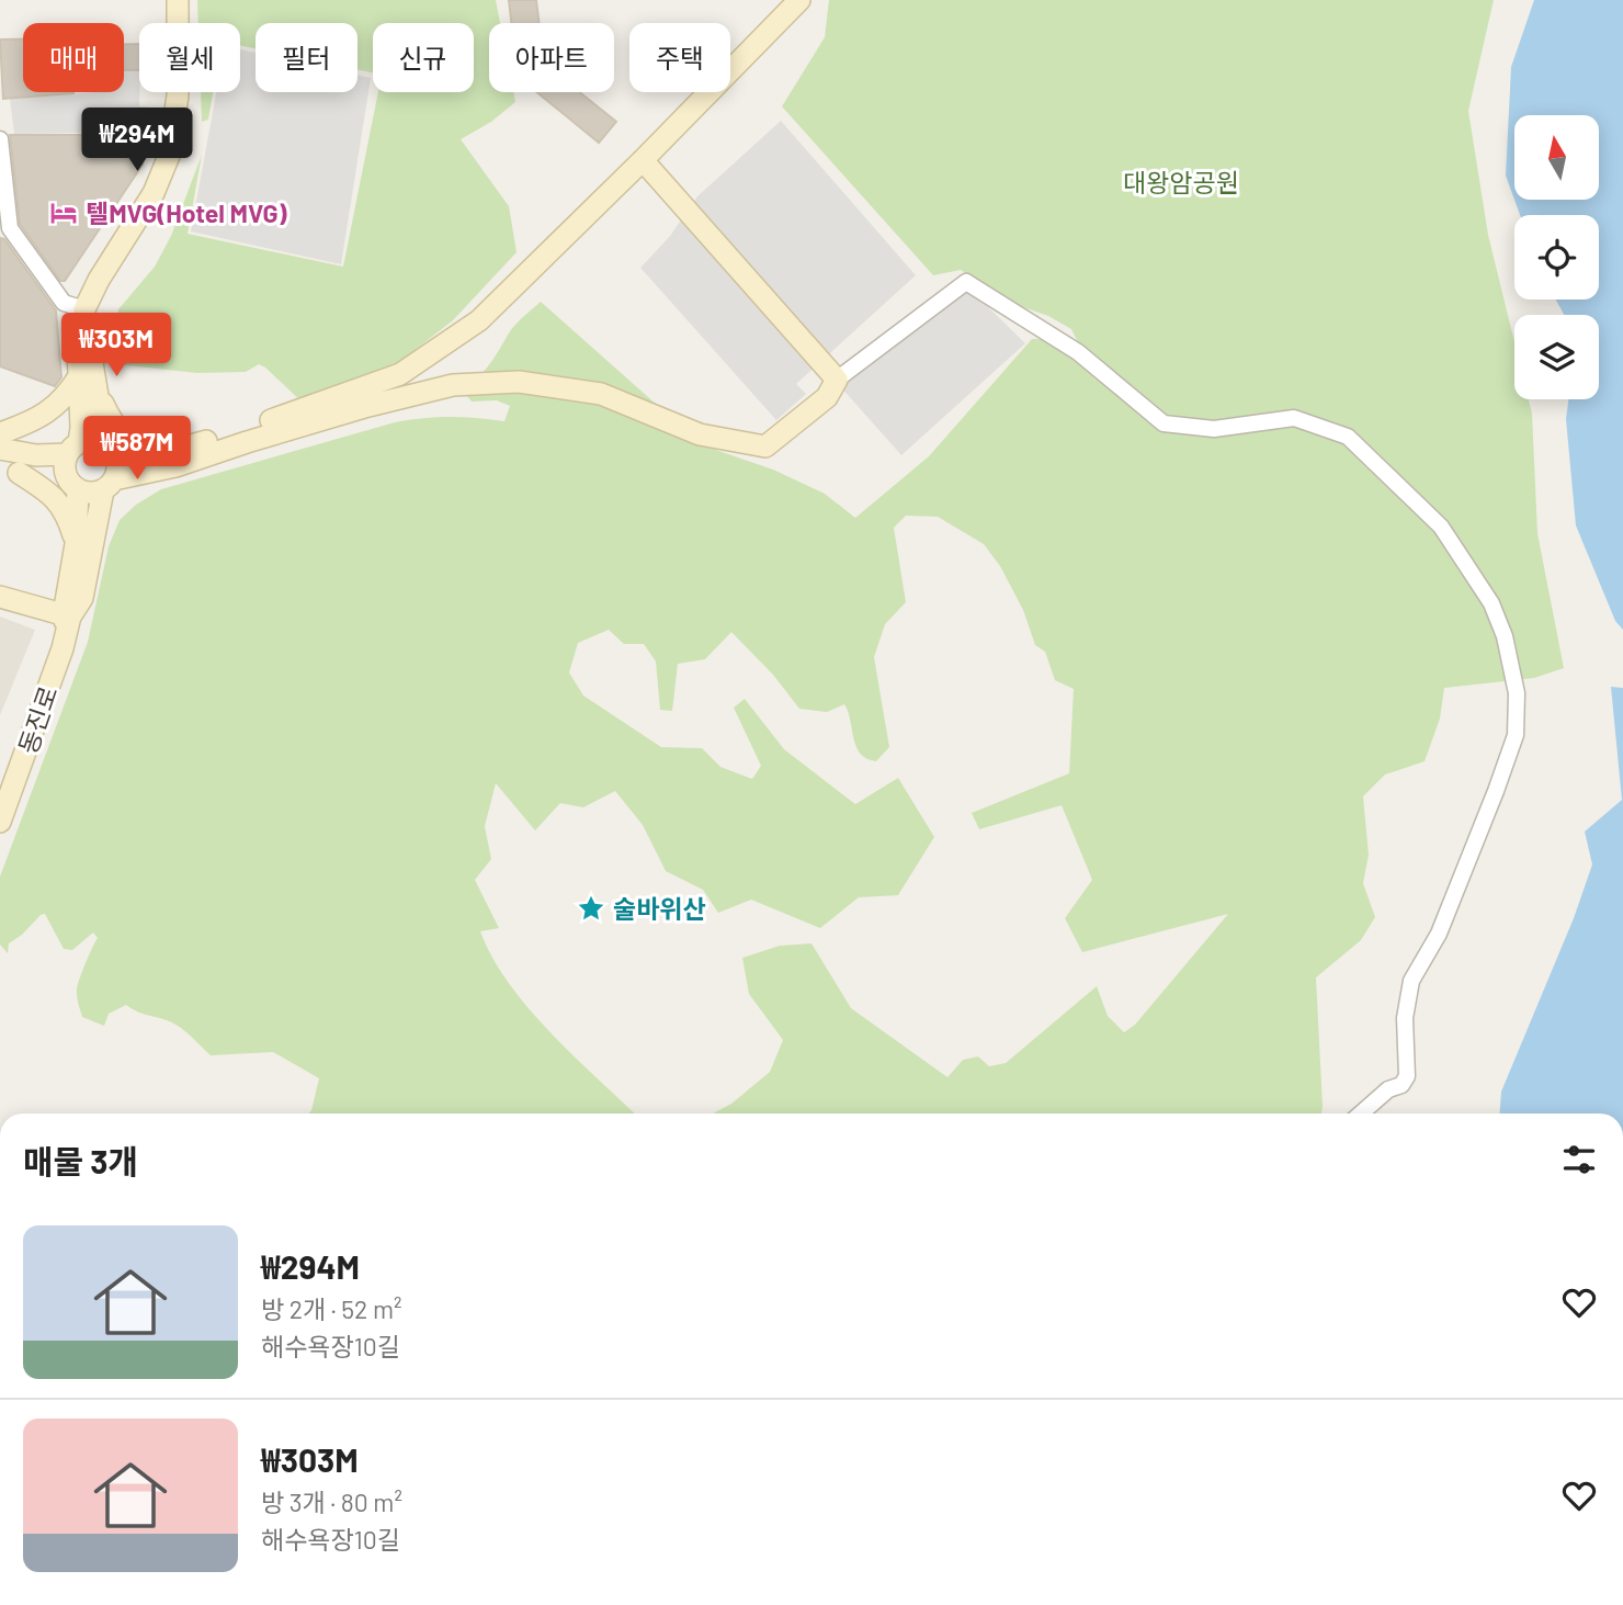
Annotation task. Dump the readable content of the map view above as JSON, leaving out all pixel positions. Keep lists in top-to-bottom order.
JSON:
{
  "streets": {
    "street": ["동진로"]
  },
  "parks": ["대왕암공원"],
  "places": {
    "hotel": ["텔MVG(Hotel MVG)"],
    "place": ["술바위산"]
  },
  "north": "top",
  "page": {
    "chip": [
      "매매",
      "월세",
      "필터",
      "신규",
      "아파트",
      "주택"
    ],
    "price": ["₩294M", "₩303M", "₩587M"],
    "heading": "매물 3개",
    "list": [
      {
        "name": "₩294M",
        "note": "방 2개 · 52 m² · 해수욕장10길"
      },
      {
        "name": "₩303M",
        "note": "방 3개 · 80 m² · 해수욕장10길"
      }
    ]
  }
}
